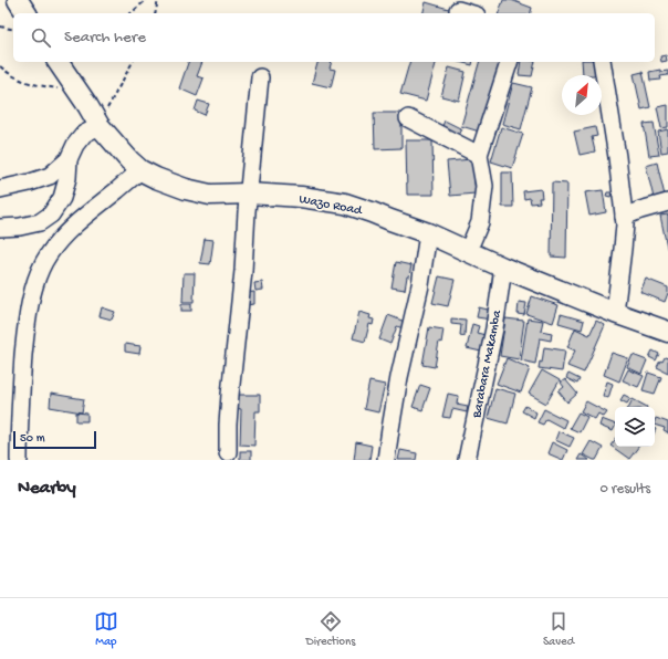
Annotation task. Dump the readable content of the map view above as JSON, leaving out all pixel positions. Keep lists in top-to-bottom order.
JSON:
{
  "streets": {
    "main road": ["Wazo Road"],
    "street": ["Barabara Makamba"]
  },
  "crossings": [
    ["Wazo Road", "Barabara Makamba"]
  ],
  "scale_bar": "50 m",
  "north": "top right",
  "page": {
    "search": "Search here",
    "scale": "50 m",
    "heading": ["Nearby", "0 results"],
    "nav": ["Map", "Directions", "Saved"]
  }
}
